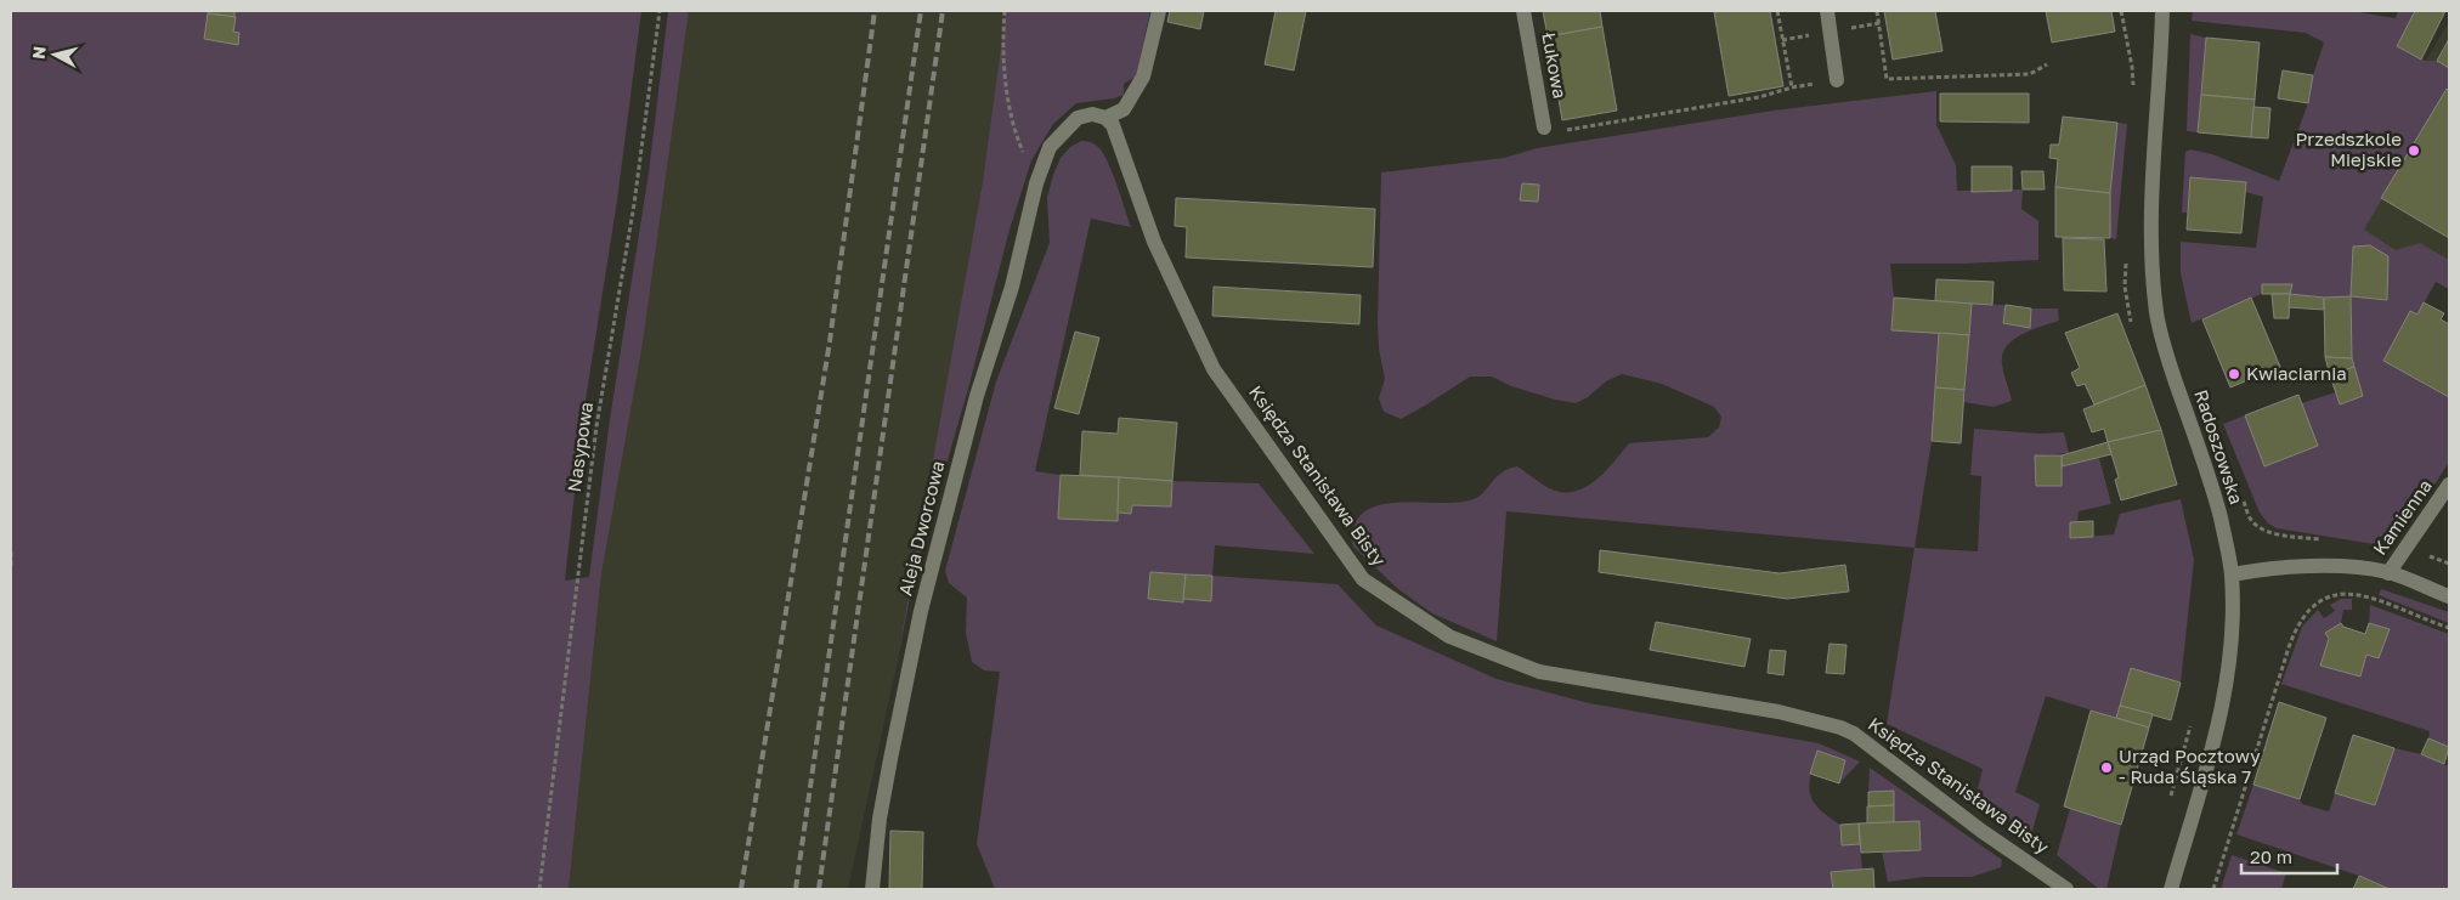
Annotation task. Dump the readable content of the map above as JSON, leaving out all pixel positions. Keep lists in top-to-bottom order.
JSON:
{
  "streets": {
    "street": [
      "Łukowa",
      "Radoszowska",
      "Księdza Stanisława Bisty",
      "Kamienna",
      "Aleja Dworcowa"
    ],
    "path": ["Nasypowa"]
  },
  "places": ["Przedszkole Miejskie", "Kwiaciarnia", "Urząd Pocztowy - Ruda Śląska 7"],
  "scale_bar": "20 m",
  "north": "left"
}
